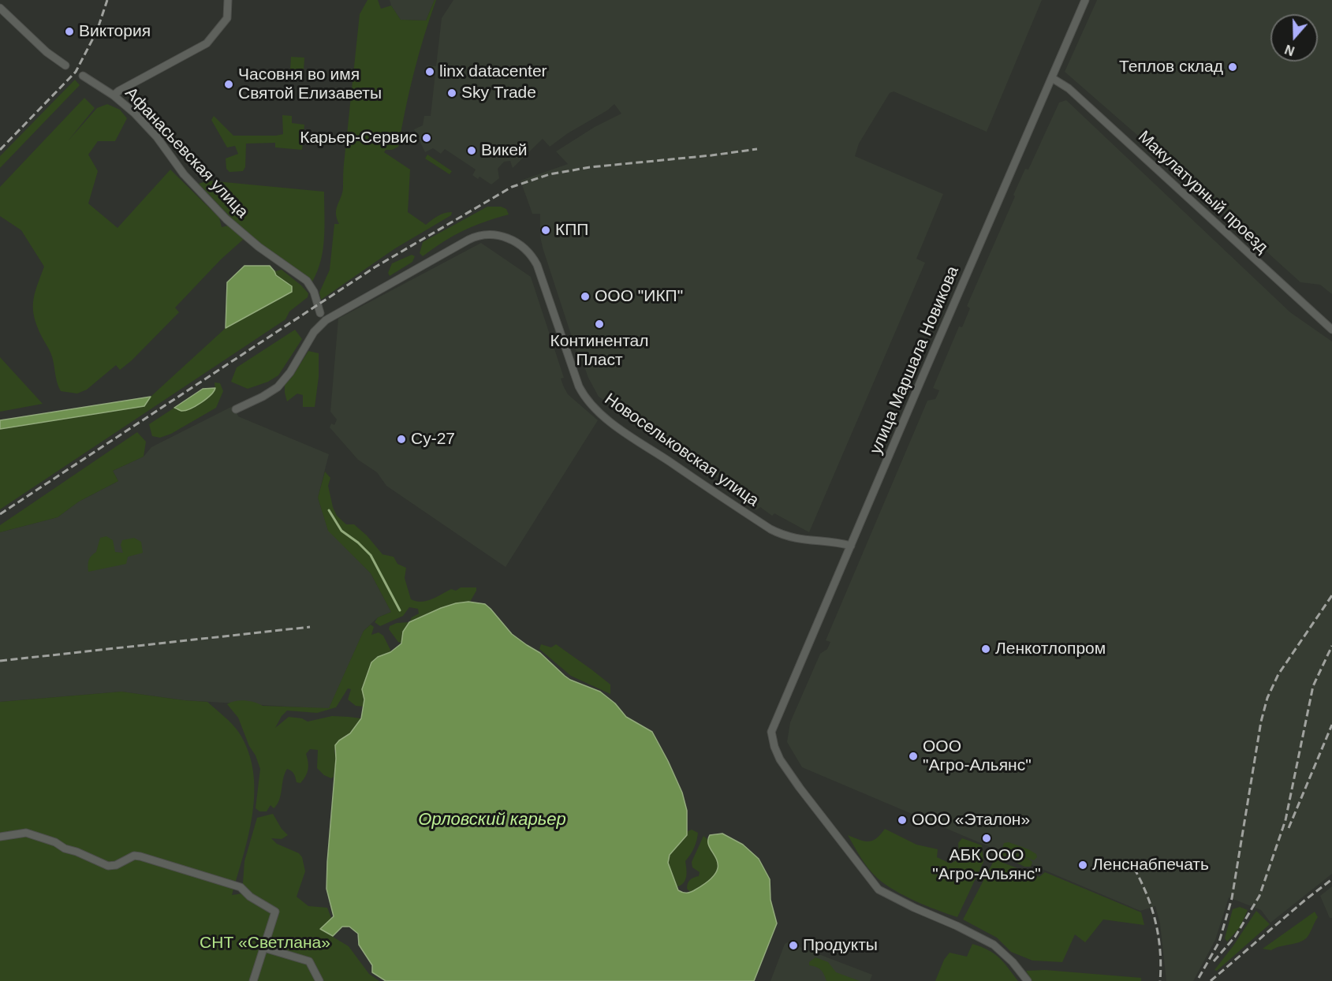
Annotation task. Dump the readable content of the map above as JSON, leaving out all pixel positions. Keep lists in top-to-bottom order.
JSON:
{
  "streets": {
    "street": [
      "Афанасьевская улица",
      "Макулатурный проезд",
      "улица Маршала Новикова",
      "Новосельковская улица"
    ]
  },
  "crossings": [
    ["Макулатурный проезд", "улица Маршала Новикова"],
    ["улица Маршала Новикова", "Новосельковская улица"]
  ],
  "water": ["Орловский карьер"],
  "parks": ["СНТ «Светлана»"],
  "places": [
    "Виктория",
    "Теплов склад",
    "linx datacenter",
    "Часовня во имя Святой Елизаветы",
    "Sky Trade",
    "Карьер-Сервис",
    "Викей",
    "КПП",
    "ООО \"ИКП\"",
    "Континентал Пласт",
    "Су-27",
    "Ленкотлопром",
    "ООО \"Агро-Альянс\"",
    "ООО «Эталон»",
    "АБК ООО \"Агро-Альянс\"",
    "Ленснабпечать",
    "Продукты"
  ],
  "north": "bottom"
}
